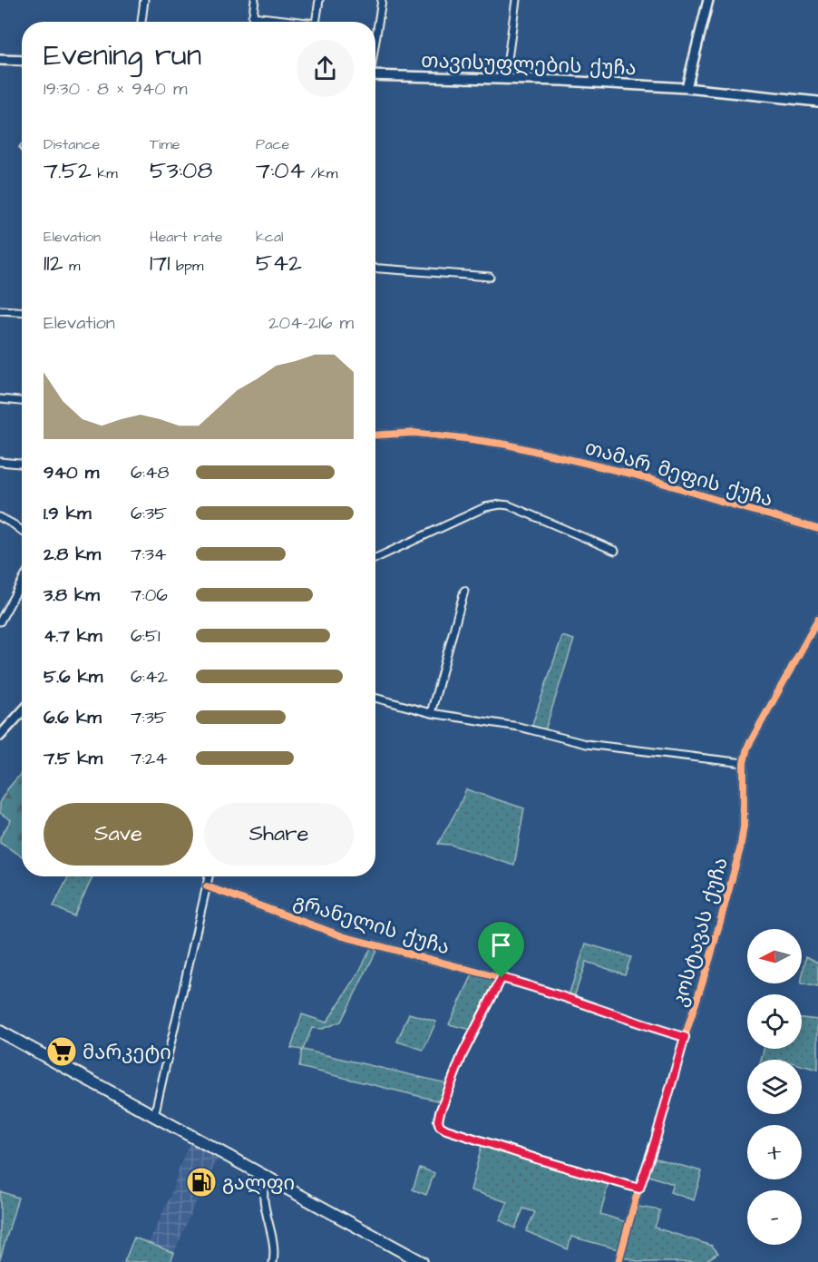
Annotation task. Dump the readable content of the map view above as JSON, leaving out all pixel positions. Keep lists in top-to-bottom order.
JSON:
{
  "streets": {
    "main road": ["თავისუფლების ქუჩა"],
    "street": ["თამარ მეფის ქუჩა", "გრანელის ქუჩა", "კოსტავას ქუჩა"]
  },
  "crossings": [
    ["გრანელის ქუჩა", "კოსტავას ქუჩა"]
  ],
  "places": {
    "supermarket": ["მარკეტი"],
    "fuel station": ["გალფი"]
  },
  "north": "left",
  "page": {
    "heading": ["Evening run", "19:30 · 8 × 940 m"],
    "stats": [
      ["Distance", "7.52 km"],
      ["Time", "53:08"],
      ["Pace", "7:04 /km"],
      ["Elevation", "112 m"],
      ["Heart rate", "171 bpm"],
      ["kcal", "542"]
    ],
    "chart": ["Elevation", "204–216 m"],
    "list": [
      {
        "name": "940 m",
        "note": "6:48"
      },
      {
        "name": "1.9 km",
        "note": "6:35"
      },
      {
        "name": "2.8 km",
        "note": "7:34"
      },
      {
        "name": "3.8 km",
        "note": "7:06"
      },
      {
        "name": "4.7 km",
        "note": "6:51"
      },
      {
        "name": "5.6 km",
        "note": "6:42"
      },
      {
        "name": "6.6 km",
        "note": "7:35"
      },
      {
        "name": "7.5 km",
        "note": "7:24"
      }
    ],
    "buttons": ["Save", "Share"],
    "map_buttons": ["+", "−"]
  }
}
